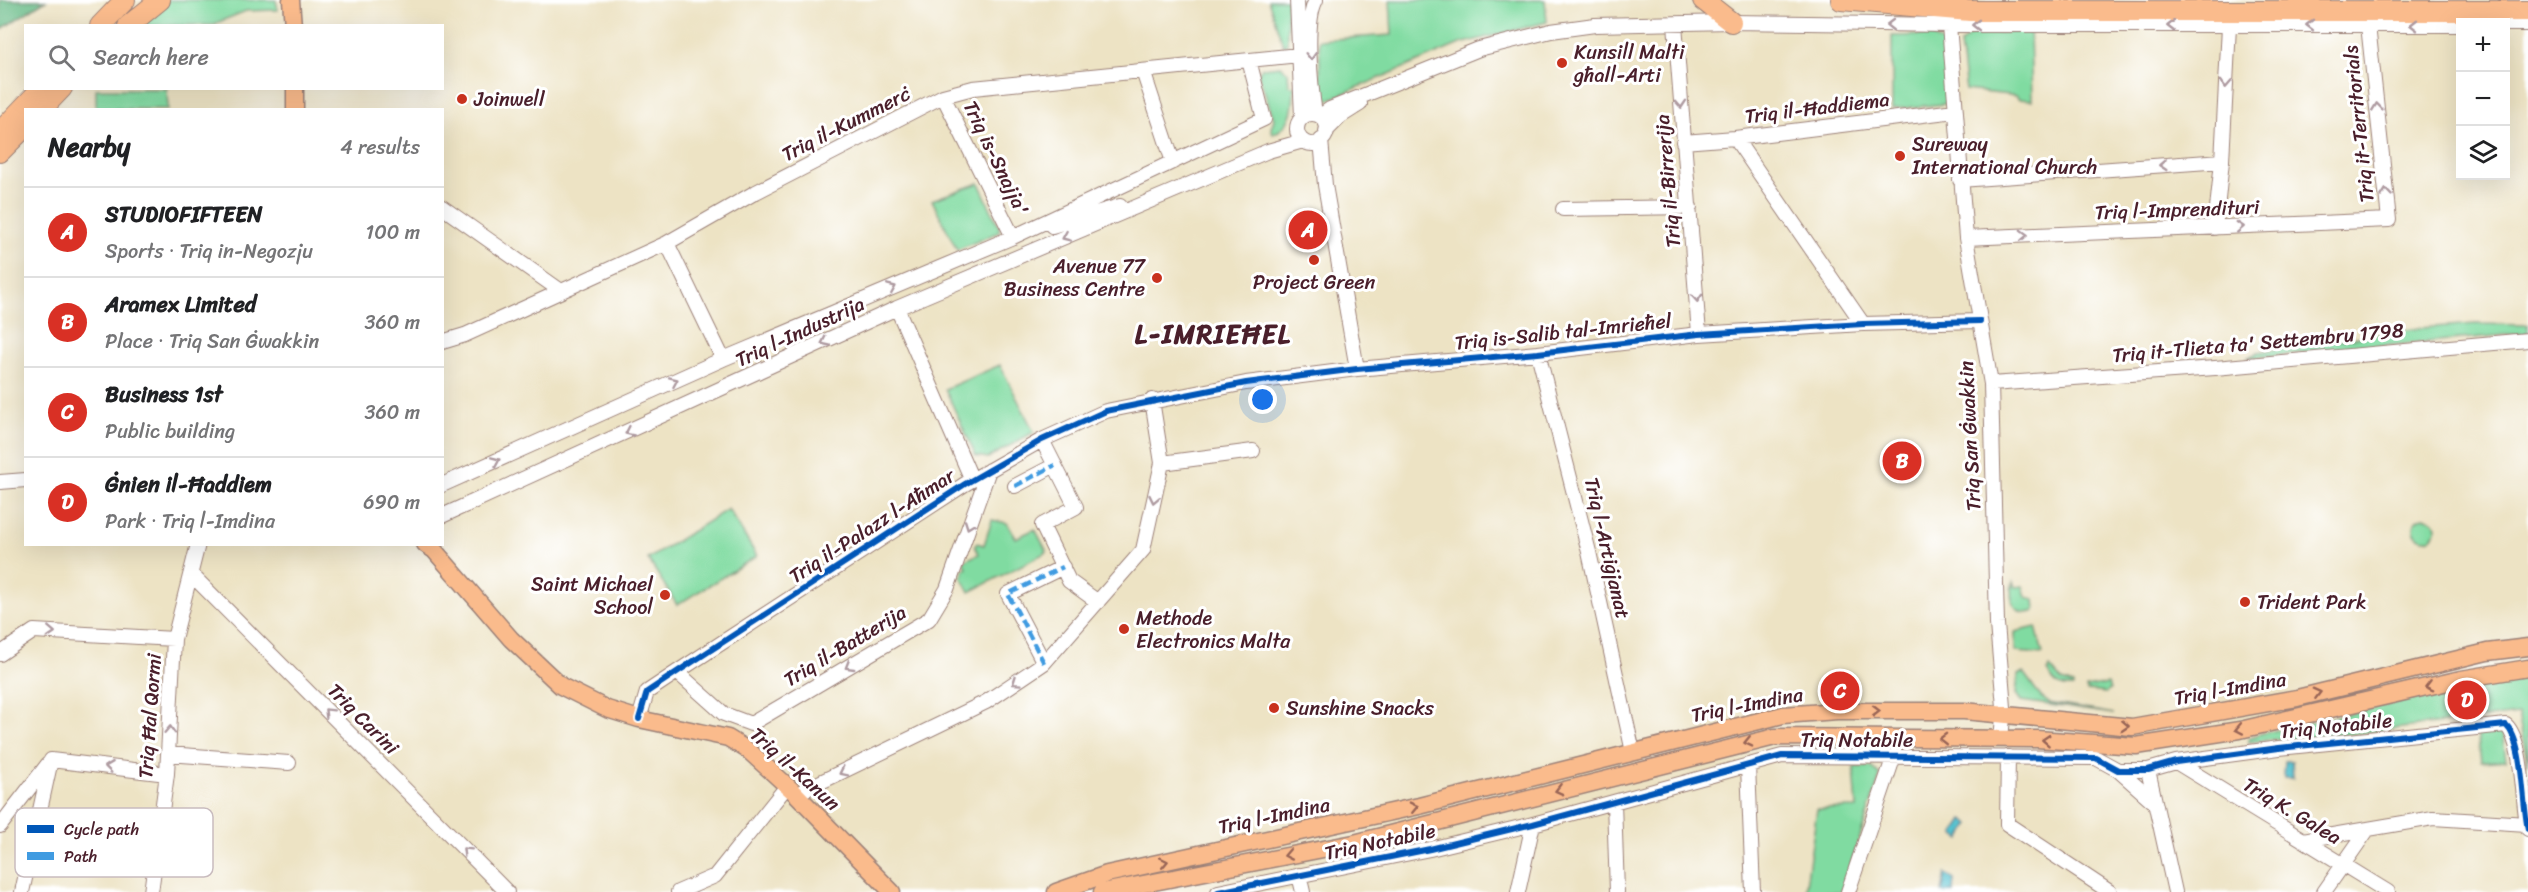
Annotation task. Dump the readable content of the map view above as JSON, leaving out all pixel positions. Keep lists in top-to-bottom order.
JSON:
{
  "streets": {
    "main road": ["Triq l-Imdina", "Triq il-Kanun"],
    "street": [
      "Triq il-Ħaddiema",
      "Triq il-Kummerċ",
      "Triq it-Territorials",
      "Triq is-Snajja'",
      "Triq il-Birrerija",
      "Triq l-Imprendituri",
      "Triq l-Industrija",
      "Triq is-Salib tal-Imrieħel",
      "Triq it-Tlieta ta' Settembru 1798",
      "Triq San Ġwakkin",
      "Triq il-Palazz l-Aħmar",
      "Triq l-Artiġjanat",
      "Triq il-Batterija",
      "Triq Ħal Qormi",
      "Triq Carini",
      "Triq Notabile",
      "Triq K. Galea"
    ]
  },
  "crossings": [
    ["Triq il-Ħaddiema", "Triq il-Birrerija"],
    ["Triq il-Ħaddiema", "Triq San Ġwakkin"],
    ["Triq il-Kummerċ", "Triq is-Snajja'"],
    ["Triq il-Kummerċ", "Triq l-Industrija"],
    ["Triq it-Territorials", "Triq l-Imprendituri"],
    ["Triq is-Snajja'", "Triq l-Industrija"],
    ["Triq il-Birrerija", "Triq is-Salib tal-Imrieħel"],
    ["Triq l-Imprendituri", "Triq San Ġwakkin"],
    ["Triq is-Salib tal-Imrieħel", "Triq San Ġwakkin"],
    ["Triq is-Salib tal-Imrieħel", "Triq il-Palazz l-Aħmar"],
    ["Triq is-Salib tal-Imrieħel", "Triq l-Artiġjanat"],
    ["Triq it-Tlieta ta' Settembru 1798", "Triq San Ġwakkin"],
    ["Triq San Ġwakkin", "Triq l-Imdina"],
    ["Triq il-Palazz l-Aħmar", "Triq il-Batterija"],
    ["Triq il-Palazz l-Aħmar", "Triq il-Kanun"],
    ["Triq l-Artiġjanat", "Triq l-Imdina"],
    ["Triq Ħal Qormi", "Triq Carini"],
    ["Triq Notabile", "Triq K. Galea"]
  ],
  "one_way": [
    "Triq it-Territorials",
    "Triq il-Birrerija",
    "Triq Ħal Qormi",
    "Triq Carini"
  ],
  "districts": ["L-IMRIEĦEL"],
  "places": [
    "Kunsill Malti għall-Arti",
    "Joinwell",
    "Sureway International Church",
    "Project Green",
    "Avenue 77 Business Centre",
    "Saint Michael School",
    "Trident Park",
    "Methode Electronics Malta",
    "Sunshine Snacks"
  ],
  "legend": ["Cycle path", "Path"],
  "page": {
    "map_buttons": ["+", "−"],
    "search": "Search here",
    "heading": ["Nearby", "4 results"],
    "list": [
      {
        "mark": "A",
        "name": "STUDIOFIFTEEN",
        "note": "Sports · Triq in-Negozju",
        "value": "100 m"
      },
      {
        "mark": "B",
        "name": "Aramex Limited",
        "note": "Place · Triq San Ġwakkin",
        "value": "360 m"
      },
      {
        "mark": "C",
        "name": "Business 1st",
        "note": "Public building",
        "value": "360 m"
      },
      {
        "mark": "D",
        "name": "Ġnien il-Ħaddiem",
        "note": "Park · Triq l-Imdina",
        "value": "690 m"
      }
    ],
    "pins": [
      "A",
      "B",
      "C",
      "D"
    ]
  }
}
